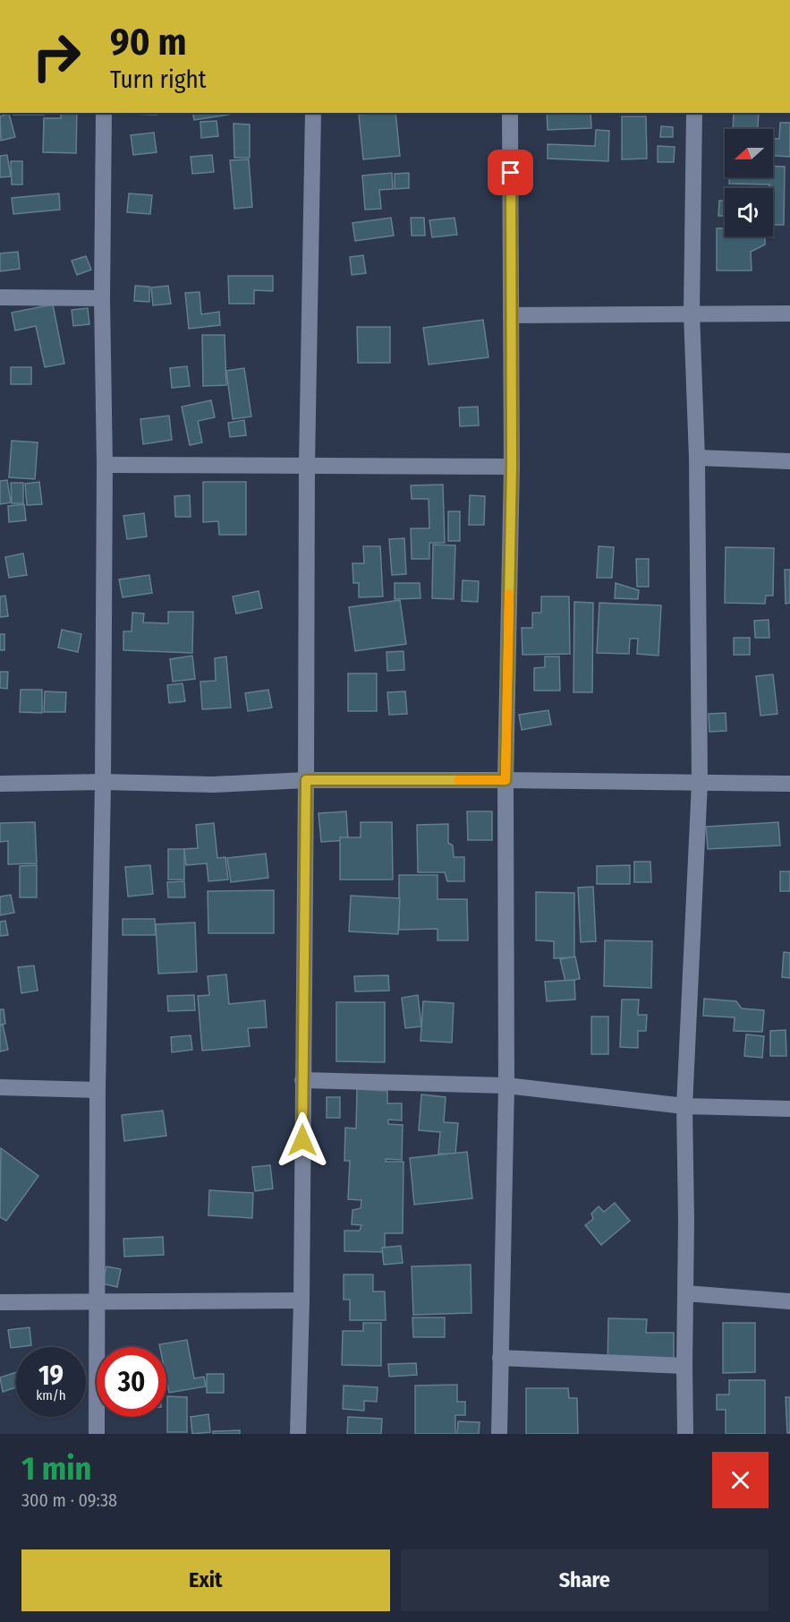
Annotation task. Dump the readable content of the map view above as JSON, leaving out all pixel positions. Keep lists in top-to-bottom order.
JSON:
{
  "north": "left",
  "page": {
    "turn": ["90 m", "Turn right"],
    "speed": "19 km/h",
    "limit": "30",
    "heading": ["1 min", "300 m · 09:38"],
    "buttons": ["Exit", "Share"]
  }
}
